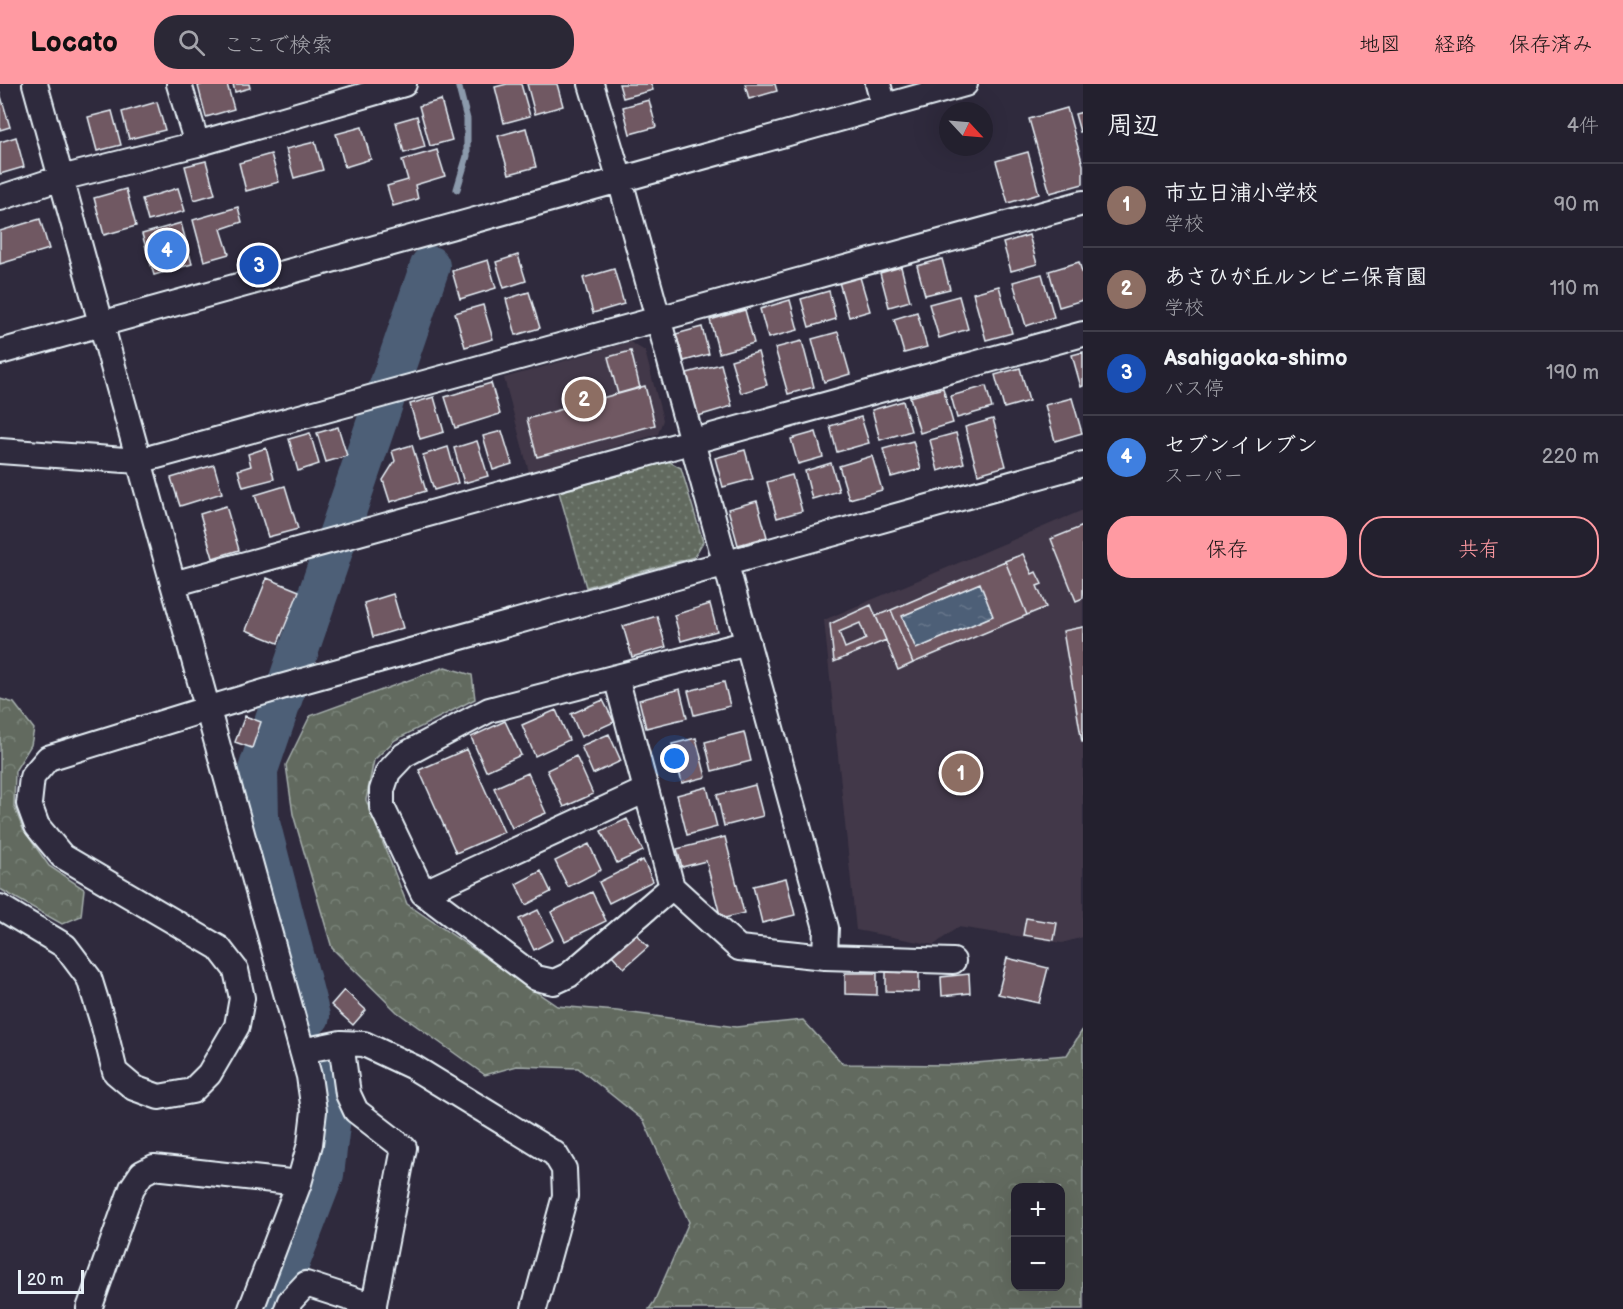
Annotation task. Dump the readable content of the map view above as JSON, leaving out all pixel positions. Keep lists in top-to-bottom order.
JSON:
{
  "scale_bar": "20 m",
  "north": "bottom right",
  "page": {
    "header": "Locato",
    "search": "ここで検索",
    "nav": ["地図", "経路", "保存済み"],
    "heading": ["周辺", "4件"],
    "list": [
      {
        "mark": "1",
        "name": "市立日浦小学校",
        "note": "学校",
        "value": "90 m"
      },
      {
        "mark": "2",
        "name": "あさひが丘ルンビニ保育園",
        "note": "学校",
        "value": "110 m"
      },
      {
        "mark": "3",
        "name": "Asahigaoka-shimo",
        "note": "バス停",
        "value": "190 m"
      },
      {
        "mark": "4",
        "name": "セブンイレブン",
        "note": "スーパー",
        "value": "220 m"
      }
    ],
    "pins": [
      "4",
      "3",
      "2",
      "1"
    ],
    "buttons": ["保存", "共有"],
    "map_buttons": ["+", "−"],
    "scale": "20 m"
  }
}
